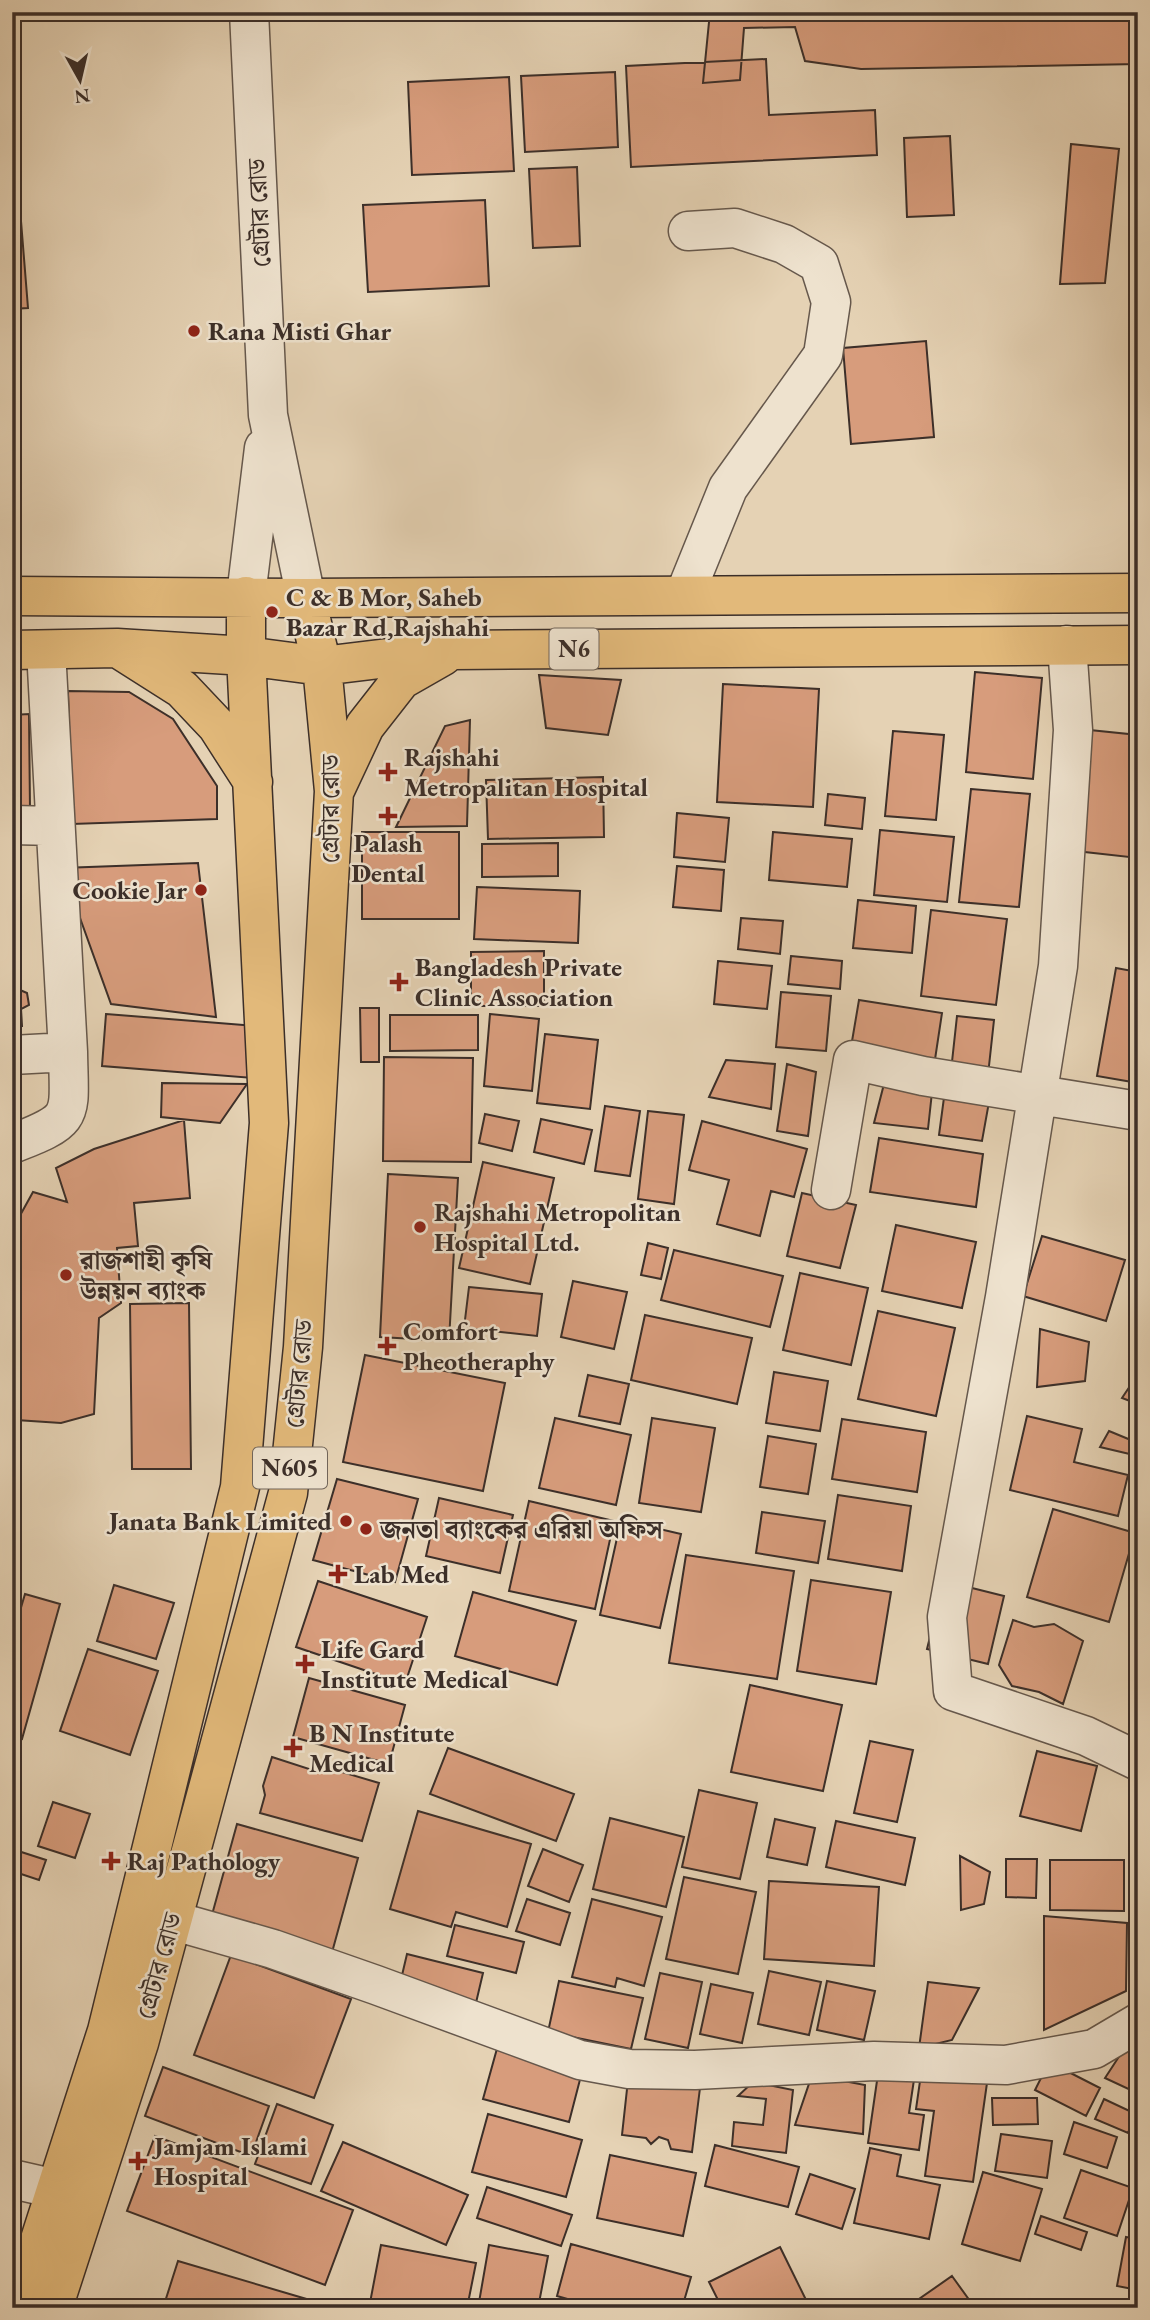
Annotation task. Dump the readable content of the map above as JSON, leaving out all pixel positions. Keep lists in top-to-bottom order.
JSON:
{
  "streets": {
    "highway": ["গ্রেটার রোড", "N6", "N605"]
  },
  "crossings": [
    ["গ্রেটার রোড", "N6"]
  ],
  "places": {
    "other": [
      "Rana Misti Ghar",
      "C & B Mor, Saheb Bazar Rd,Rajshahi",
      "Cookie Jar",
      "Rajshahi Metropolitan Hospital Ltd.",
      "রাজশাহী কৃষি উন্নয়ন ব্যাংক",
      "Janata Bank Limited",
      "জনতা ব্যাংকের এরিয়া অফিস"
    ],
    "health": [
      "Rajshahi Metropalitan Hospital",
      "Palash Dental",
      "Bangladesh Private Clinic Association",
      "Comfort Pheotheraphy",
      "Lab Med",
      "Life Gard Institute Medical",
      "B N Institute Medical",
      "Raj Pathology",
      "Jamjam Islami Hospital"
    ]
  },
  "north": "bottom"
}
